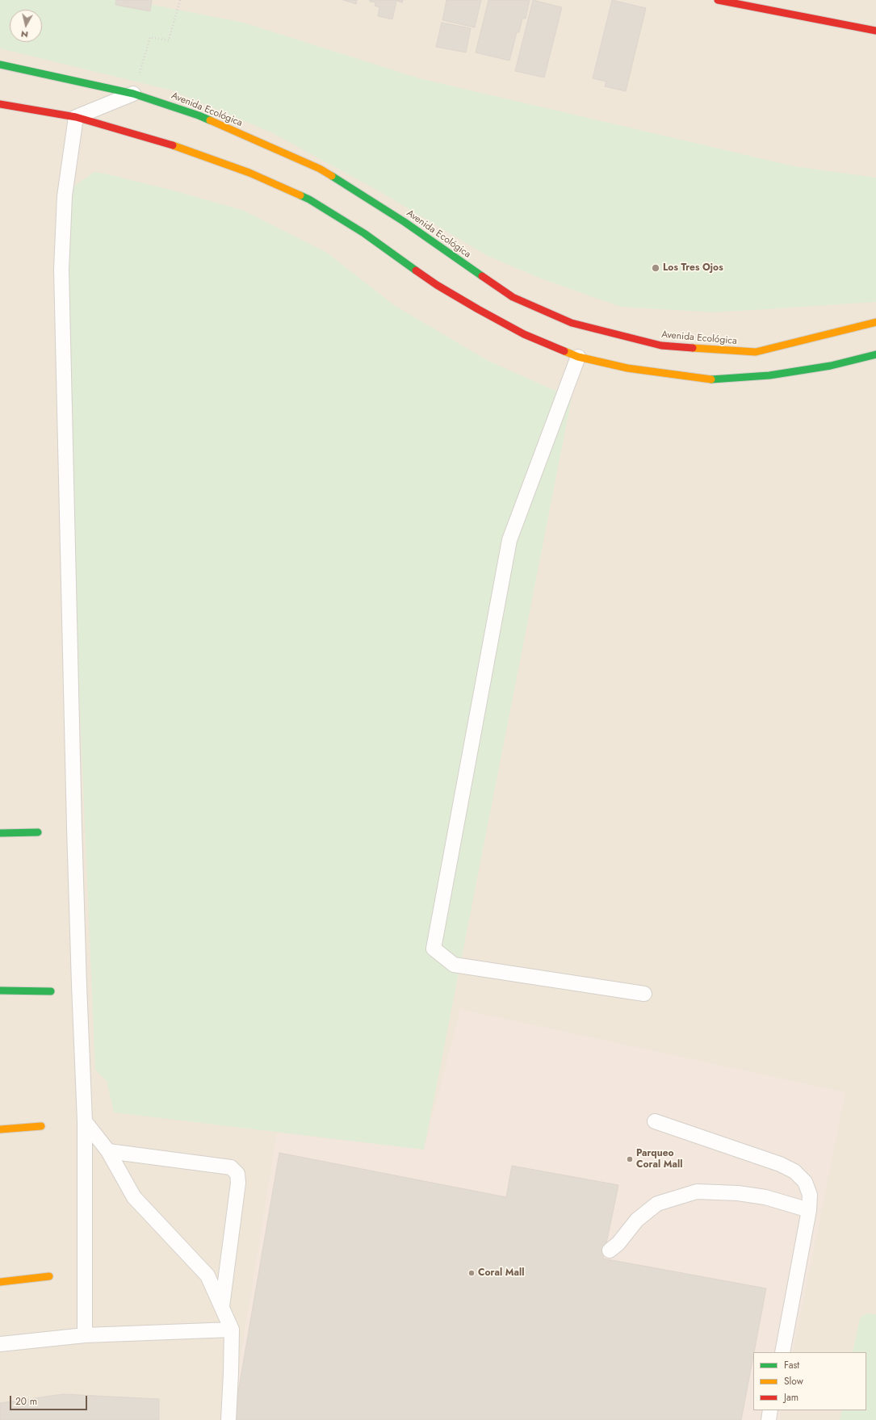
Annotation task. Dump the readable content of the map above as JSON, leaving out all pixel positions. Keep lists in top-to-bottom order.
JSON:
{
  "streets": {
    "main road": ["Avenida Ecológica"]
  },
  "places": ["Los Tres Ojos", "Parqueo Coral Mall", "Coral Mall"],
  "legend": ["Fast", "Slow", "Jam"],
  "scale_bar": "20 m",
  "north": "bottom"
}
